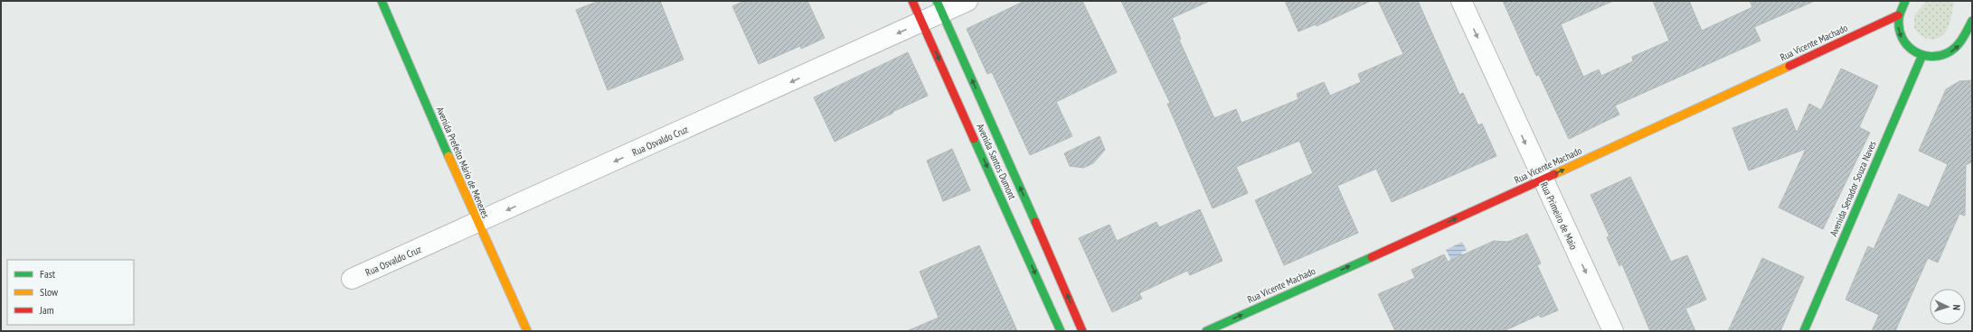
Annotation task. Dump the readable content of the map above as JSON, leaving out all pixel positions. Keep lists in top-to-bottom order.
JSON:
{
  "streets": {
    "street": [
      "Rua Vicente Machado",
      "Rua Osvaldo Cruz",
      "Avenida Santos Dumont",
      "Avenida Prefeito Mário de Menezes",
      "Avenida Senador Souza Naves",
      "Rua Primeiro de Maio"
    ]
  },
  "crossings": [
    ["Rua Vicente Machado", "Rua Primeiro de Maio"],
    ["Rua Osvaldo Cruz", "Avenida Santos Dumont"],
    ["Rua Osvaldo Cruz", "Avenida Prefeito Mário de Menezes"]
  ],
  "one_way": ["Rua Vicente Machado", "Rua Osvaldo Cruz", "Rua Primeiro de Maio"],
  "legend": ["Fast", "Slow", "Jam"],
  "north": "right"
}
